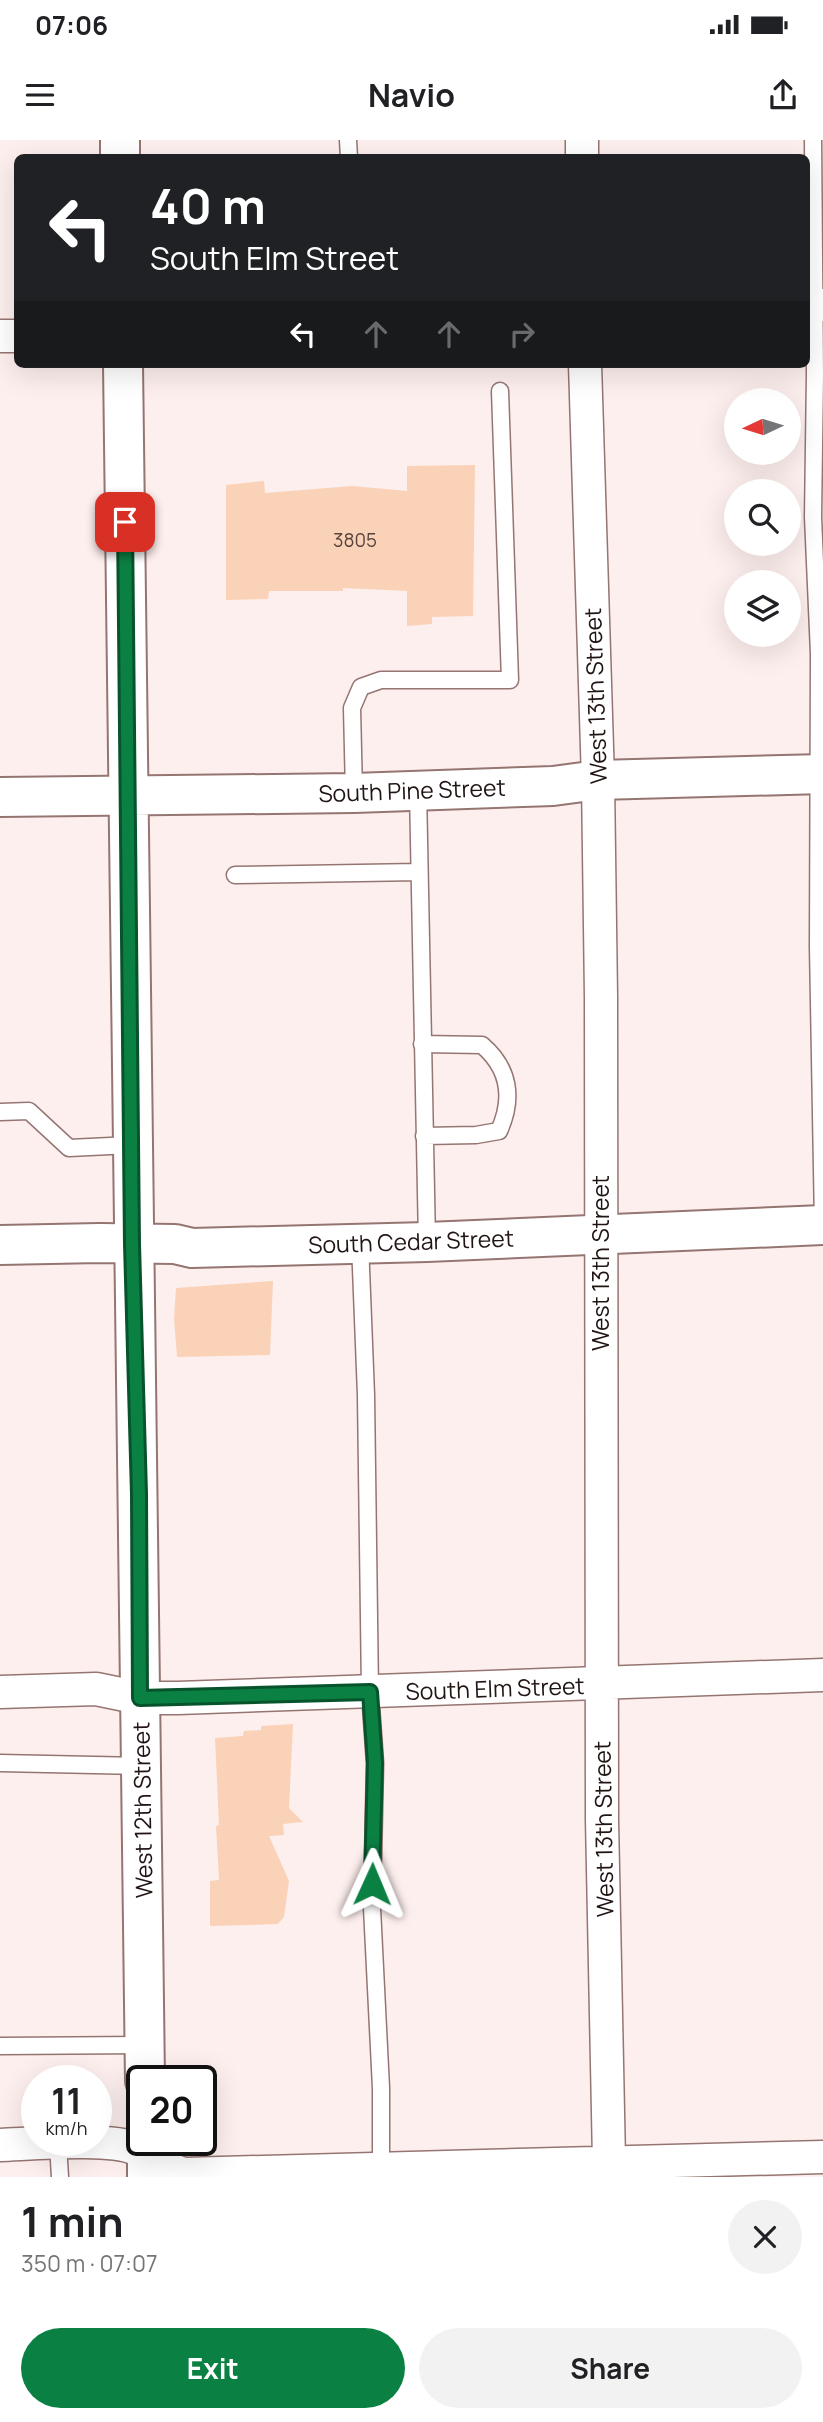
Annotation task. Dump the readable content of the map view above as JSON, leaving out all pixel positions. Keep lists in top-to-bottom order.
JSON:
{
  "streets": {
    "main road": ["South Pine Street", "South Cedar Street", "West 12th Street"],
    "street": ["West 13th Street", "South Elm Street"]
  },
  "crossings": [
    ["West 13th Street", "South Pine Street"],
    ["West 13th Street", "South Cedar Street"],
    ["West 13th Street", "South Elm Street"],
    ["South Pine Street", "West 12th Street"],
    ["South Cedar Street", "West 12th Street"],
    ["South Elm Street", "West 12th Street"]
  ],
  "house_numbers": ["3805"],
  "north": "left",
  "page": {
    "status": "07:06",
    "header": "Navio",
    "turn": ["40 m", "South Elm Street"],
    "speed": "11 km/h",
    "limit": "20",
    "heading": ["1 min", "350 m · 07:07"],
    "buttons": ["Exit", "Share"]
  }
}
